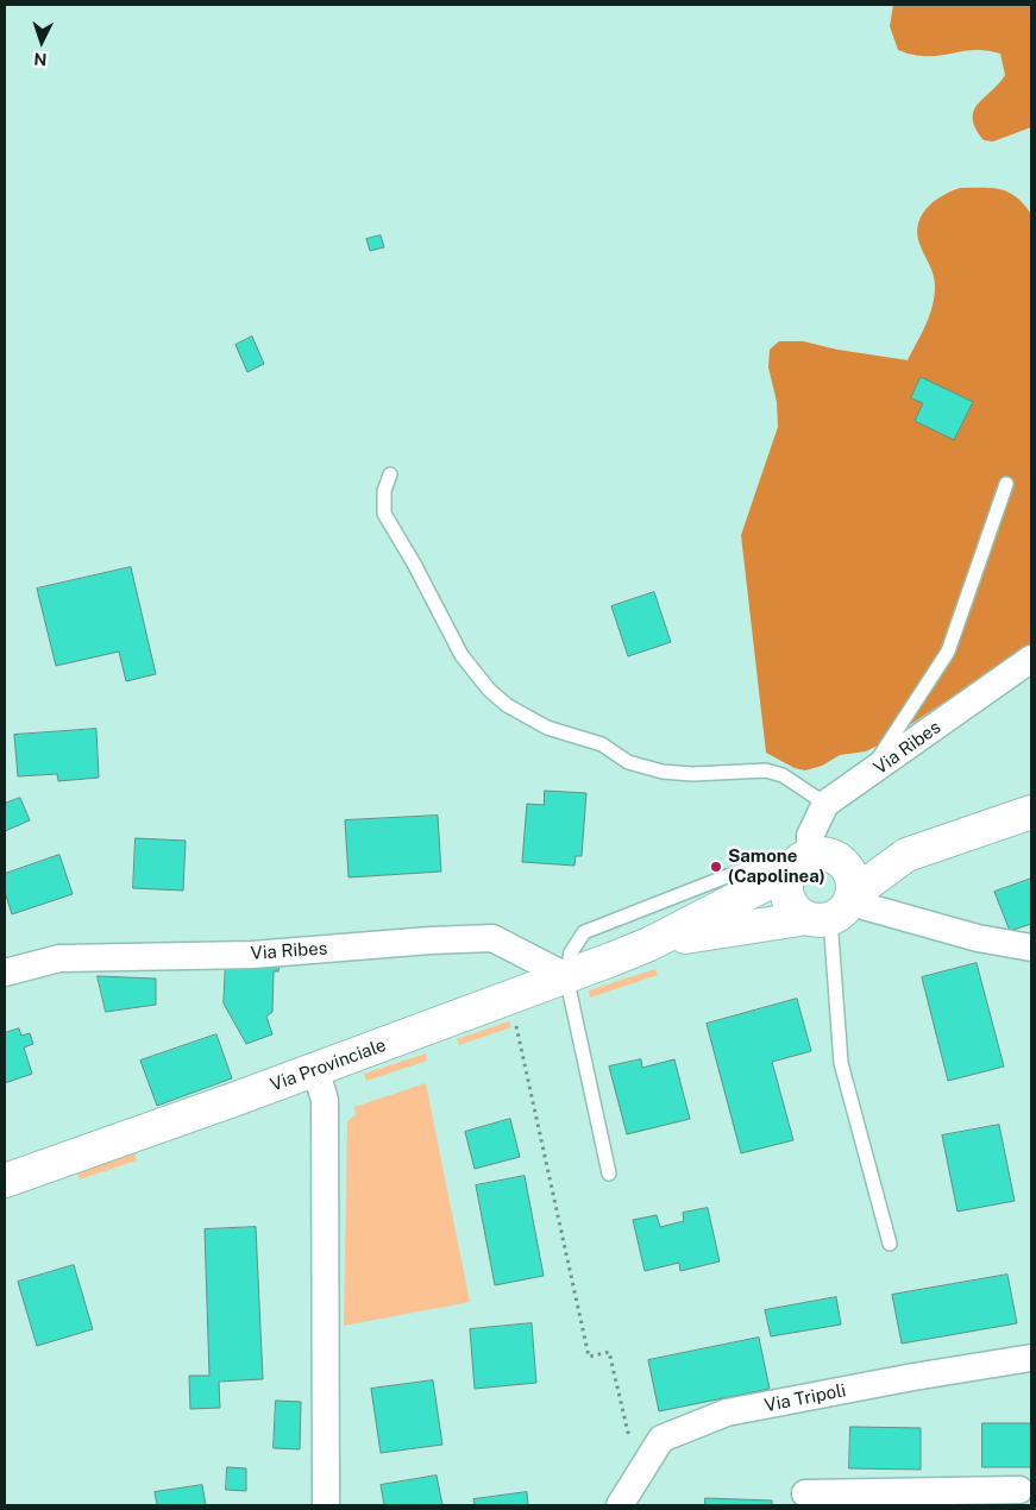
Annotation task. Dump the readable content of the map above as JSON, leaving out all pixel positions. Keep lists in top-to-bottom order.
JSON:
{
  "streets": {
    "main road": ["Via Provinciale"],
    "street": ["Via Ribes", "Via Tripoli"]
  },
  "crossings": [
    ["Via Ribes", "Via Provinciale"]
  ],
  "places": ["Samone (Capolinea)"],
  "north": "bottom"
}
